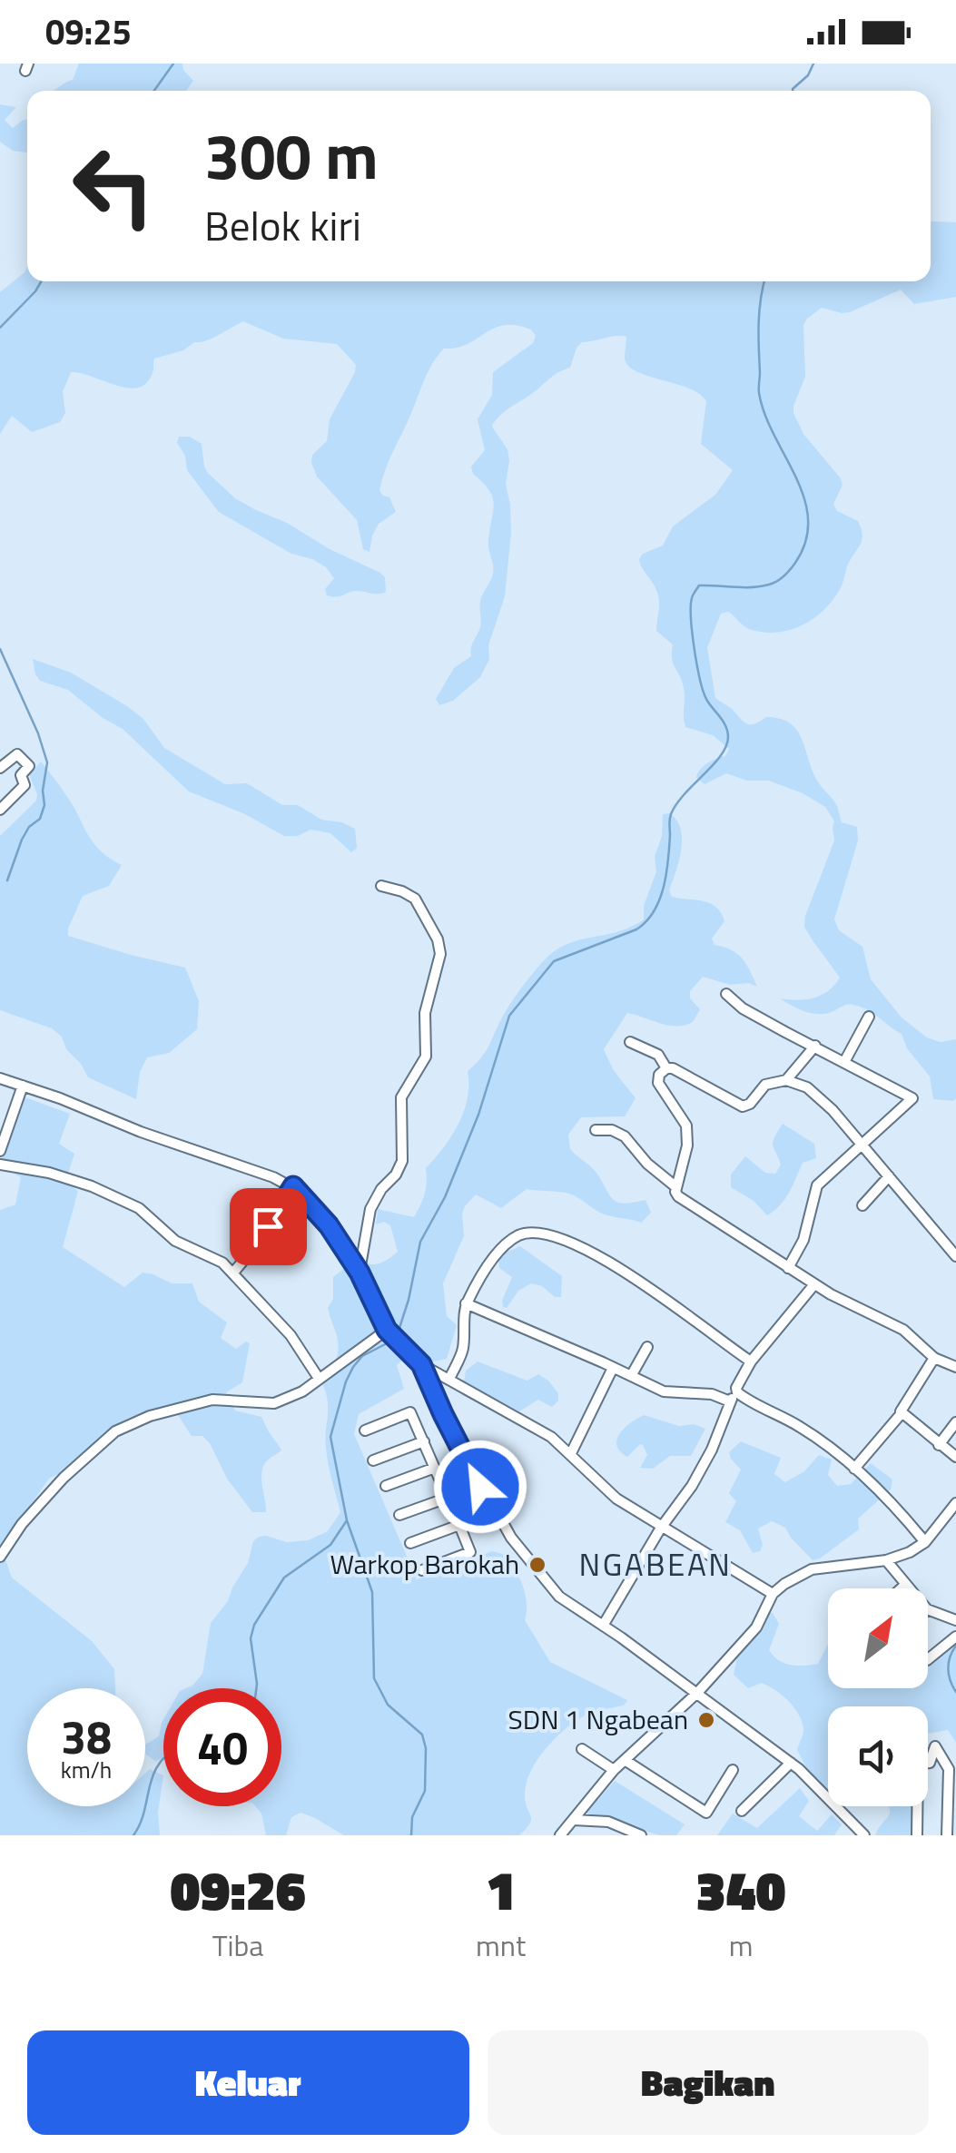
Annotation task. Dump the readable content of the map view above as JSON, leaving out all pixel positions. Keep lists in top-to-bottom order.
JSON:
{
  "districts": ["NGABEAN"],
  "places": ["Warkop Barokah", "SDN 1 Ngabean"],
  "north": "top right",
  "page": {
    "status": "09:25",
    "turn": ["300 m", "Belok kiri"],
    "speed": "38 km/h",
    "limit": "40",
    "eta": [
      "09:26",
      "Tiba",
      "1",
      "mnt",
      "340",
      "m"
    ],
    "buttons": ["Keluar", "Bagikan"]
  }
}
